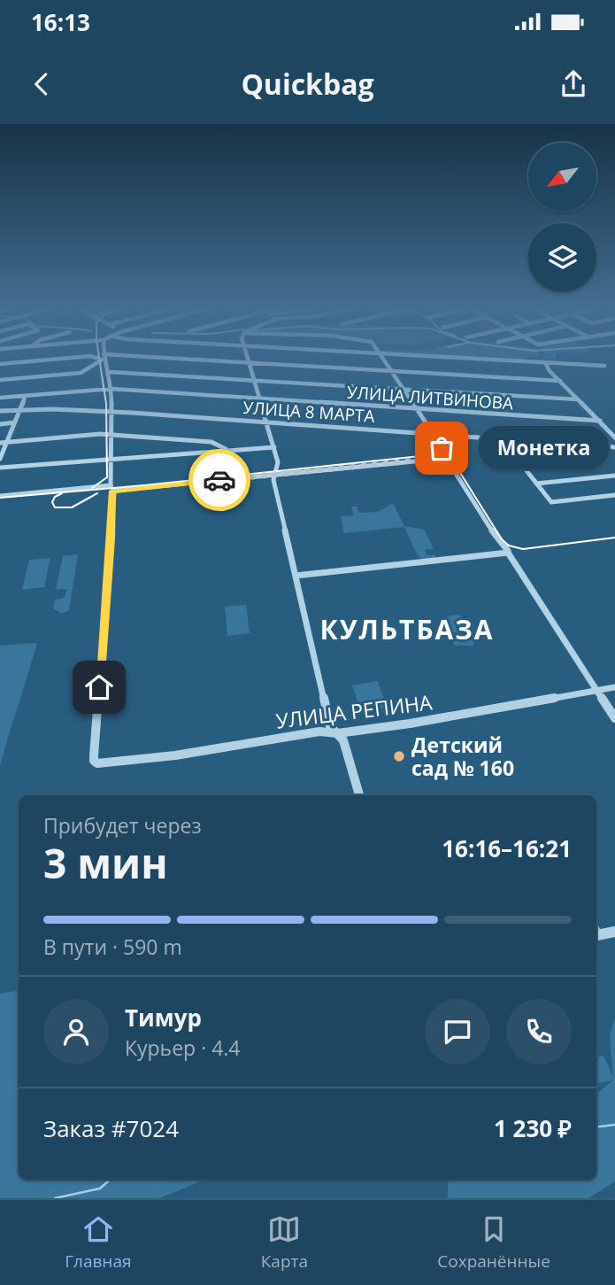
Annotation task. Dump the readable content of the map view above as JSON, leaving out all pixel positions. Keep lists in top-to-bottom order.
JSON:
{
  "streets": {
    "street": ["УЛИЦА ЛИТВИНОВА", "УЛИЦА 8 МАРТА", "УЛИЦА РЕПИНА"]
  },
  "districts": ["КУЛЬТБАЗА"],
  "places": ["Монетка", "Детский сад № 160"],
  "north": "bottom left",
  "page": {
    "status": "16:13",
    "header": "Quickbag",
    "bubble": "Монетка",
    "heading": ["3 мин", "Прибудет через", "16:16–16:21"],
    "panel": [
      "Тимур",
      "Курьер · 4.4",
      "Заказ #7024",
      "1 230 ₽"
    ],
    "bar": "В пути · 590 m",
    "tabs": ["Главная", "Карта", "Сохранённые"]
  }
}
